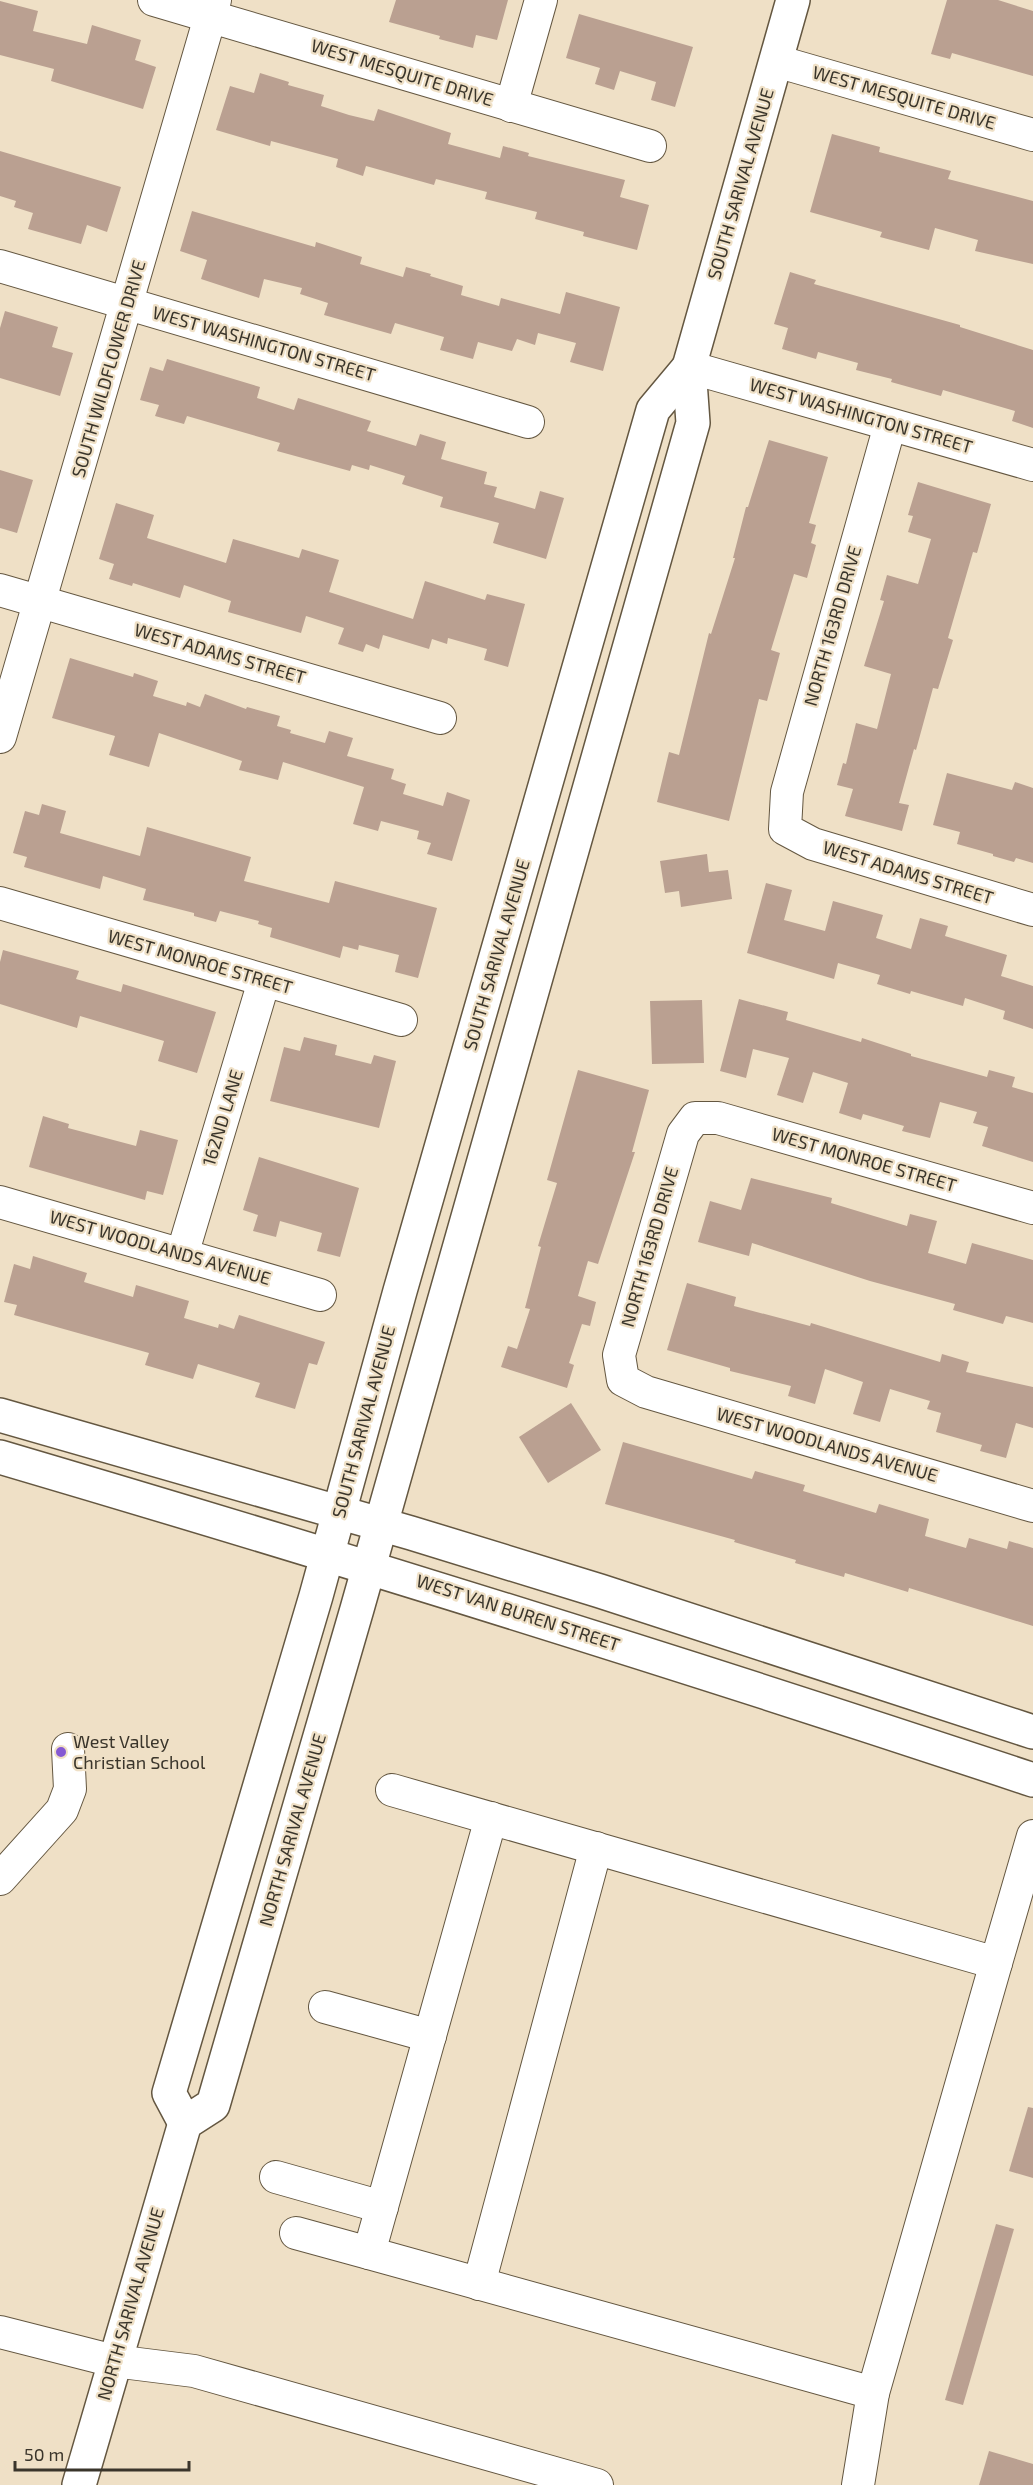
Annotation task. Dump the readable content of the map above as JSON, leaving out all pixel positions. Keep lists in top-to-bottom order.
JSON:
{
  "streets": {
    "main road": ["SOUTH SARIVAL AVENUE", "WEST VAN BUREN STREET", "NORTH SARIVAL AVENUE"],
    "street": [
      "WEST MESQUITE DRIVE",
      "WEST WASHINGTON STREET",
      "SOUTH WILDFLOWER DRIVE",
      "NORTH 163RD DRIVE",
      "WEST ADAMS STREET",
      "WEST MONROE STREET",
      "162ND LANE",
      "WEST WOODLANDS AVENUE"
    ]
  },
  "crossings": [
    ["WEST MESQUITE DRIVE", "SOUTH SARIVAL AVENUE"],
    ["WEST MESQUITE DRIVE", "SOUTH WILDFLOWER DRIVE"],
    ["SOUTH SARIVAL AVENUE", "WEST WASHINGTON STREET"],
    ["SOUTH SARIVAL AVENUE", "WEST VAN BUREN STREET"],
    ["SOUTH SARIVAL AVENUE", "NORTH SARIVAL AVENUE"],
    ["WEST WASHINGTON STREET", "SOUTH WILDFLOWER DRIVE"],
    ["WEST WASHINGTON STREET", "NORTH 163RD DRIVE"],
    ["SOUTH WILDFLOWER DRIVE", "WEST ADAMS STREET"],
    ["NORTH 163RD DRIVE", "WEST ADAMS STREET"],
    ["NORTH 163RD DRIVE", "WEST MONROE STREET"],
    ["NORTH 163RD DRIVE", "WEST WOODLANDS AVENUE"],
    ["WEST MONROE STREET", "162ND LANE"],
    ["162ND LANE", "WEST WOODLANDS AVENUE"],
    ["WEST VAN BUREN STREET", "NORTH SARIVAL AVENUE"]
  ],
  "places": ["West Valley Christian School"],
  "scale_bar": "50 m"
}
